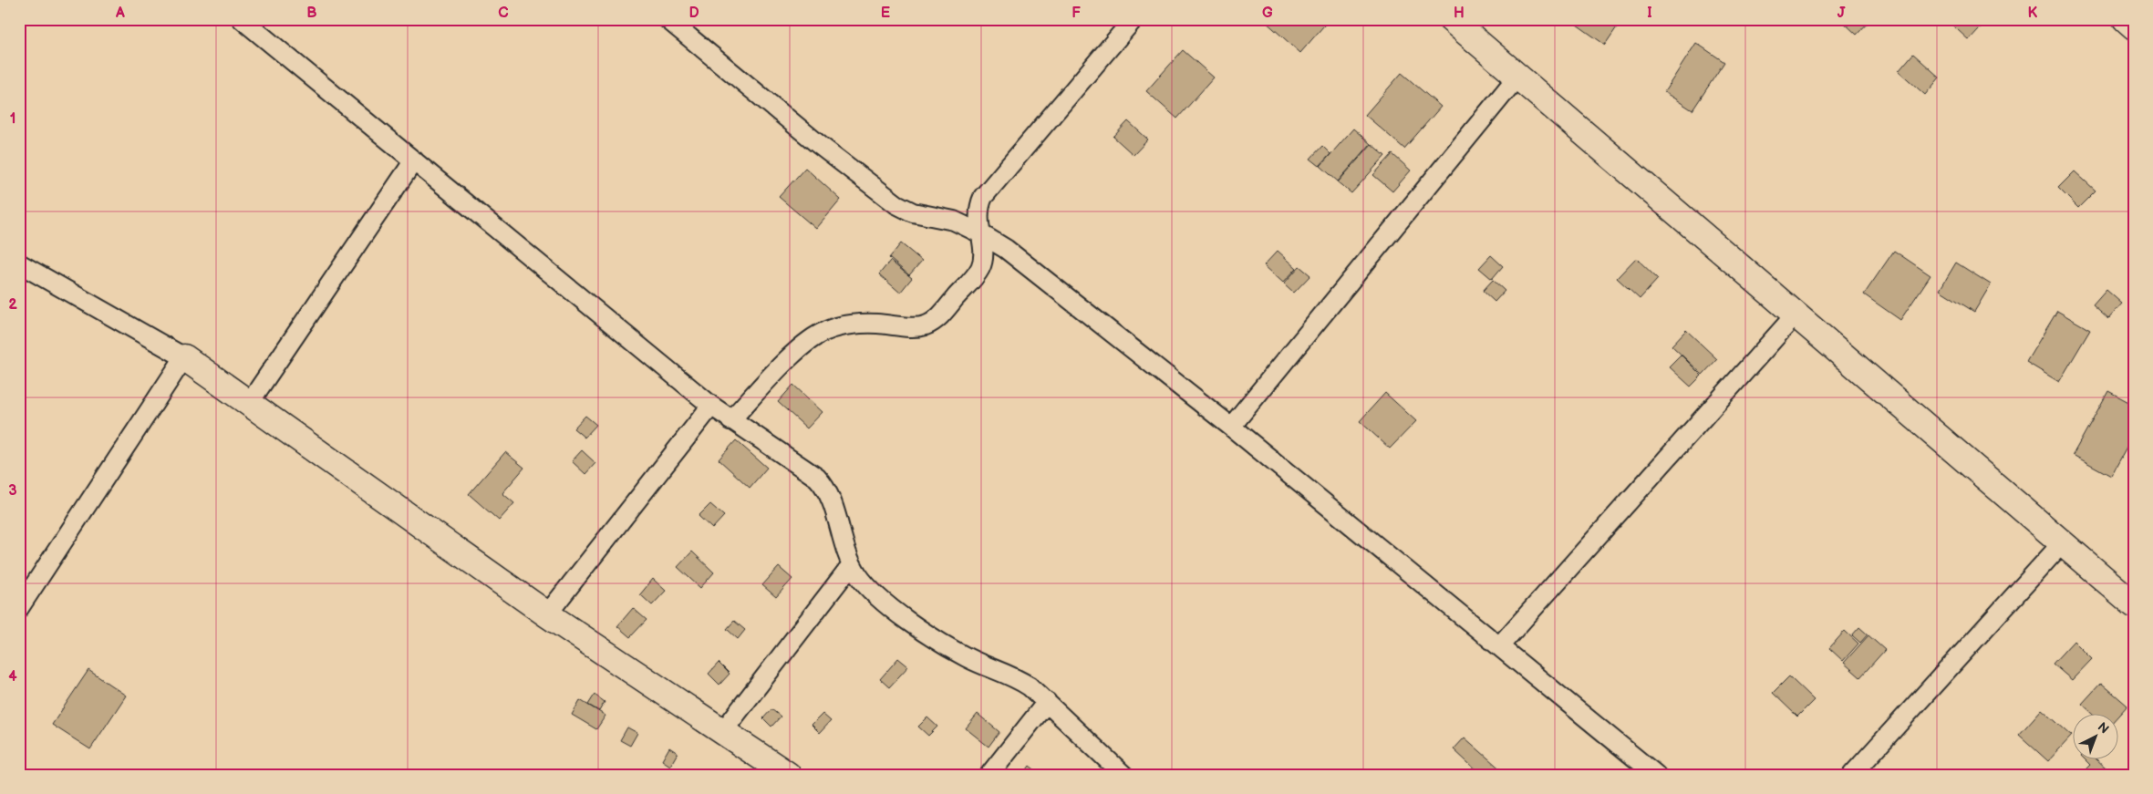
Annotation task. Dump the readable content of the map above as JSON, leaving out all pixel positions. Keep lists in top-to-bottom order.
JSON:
{
  "north": "top right",
  "grid": {
    "columns": [
      "A",
      "B",
      "C",
      "D",
      "E",
      "F",
      "G",
      "H",
      "I",
      "J",
      "K"
    ],
    "rows": [
      "1",
      "2",
      "3",
      "4"
    ]
  }
}
